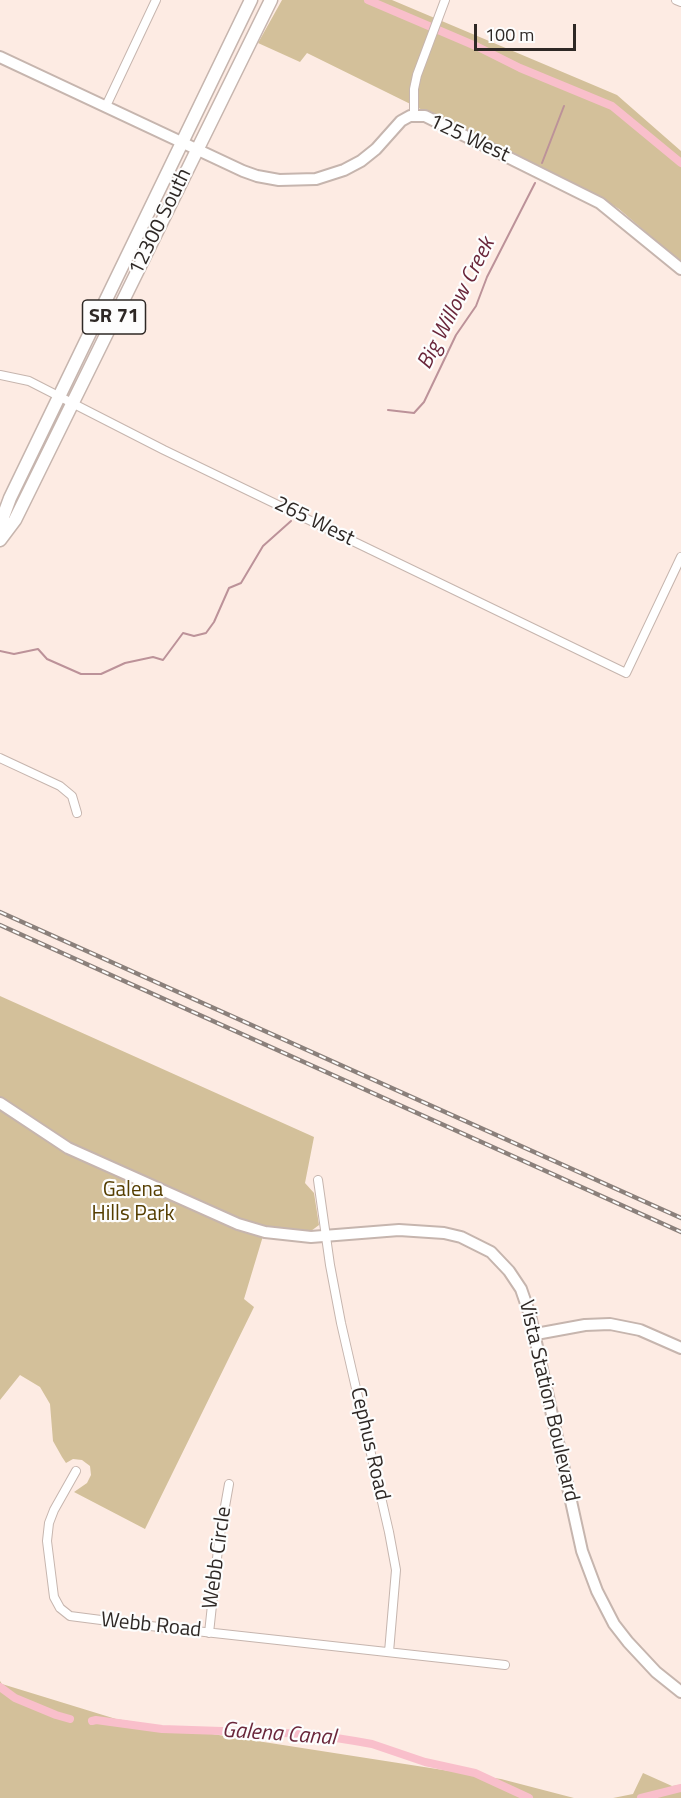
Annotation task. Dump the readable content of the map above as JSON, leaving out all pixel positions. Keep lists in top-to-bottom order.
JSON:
{
  "streets": {
    "main road": ["12300 South", "SR 71"],
    "street": [
      "125 West",
      "265 West",
      "Vista Station Boulevard",
      "Cephus Road",
      "Webb Circle",
      "Webb Road"
    ]
  },
  "crossings": [
    ["125 West", "12300 South"],
    ["12300 South", "265 West"],
    ["Vista Station Boulevard", "Cephus Road"],
    ["Cephus Road", "Webb Road"],
    ["Webb Circle", "Webb Road"]
  ],
  "water": ["Big Willow Creek", "Galena Canal"],
  "parks": ["Galena Hills Park"],
  "scale_bar": "100 m"
}
